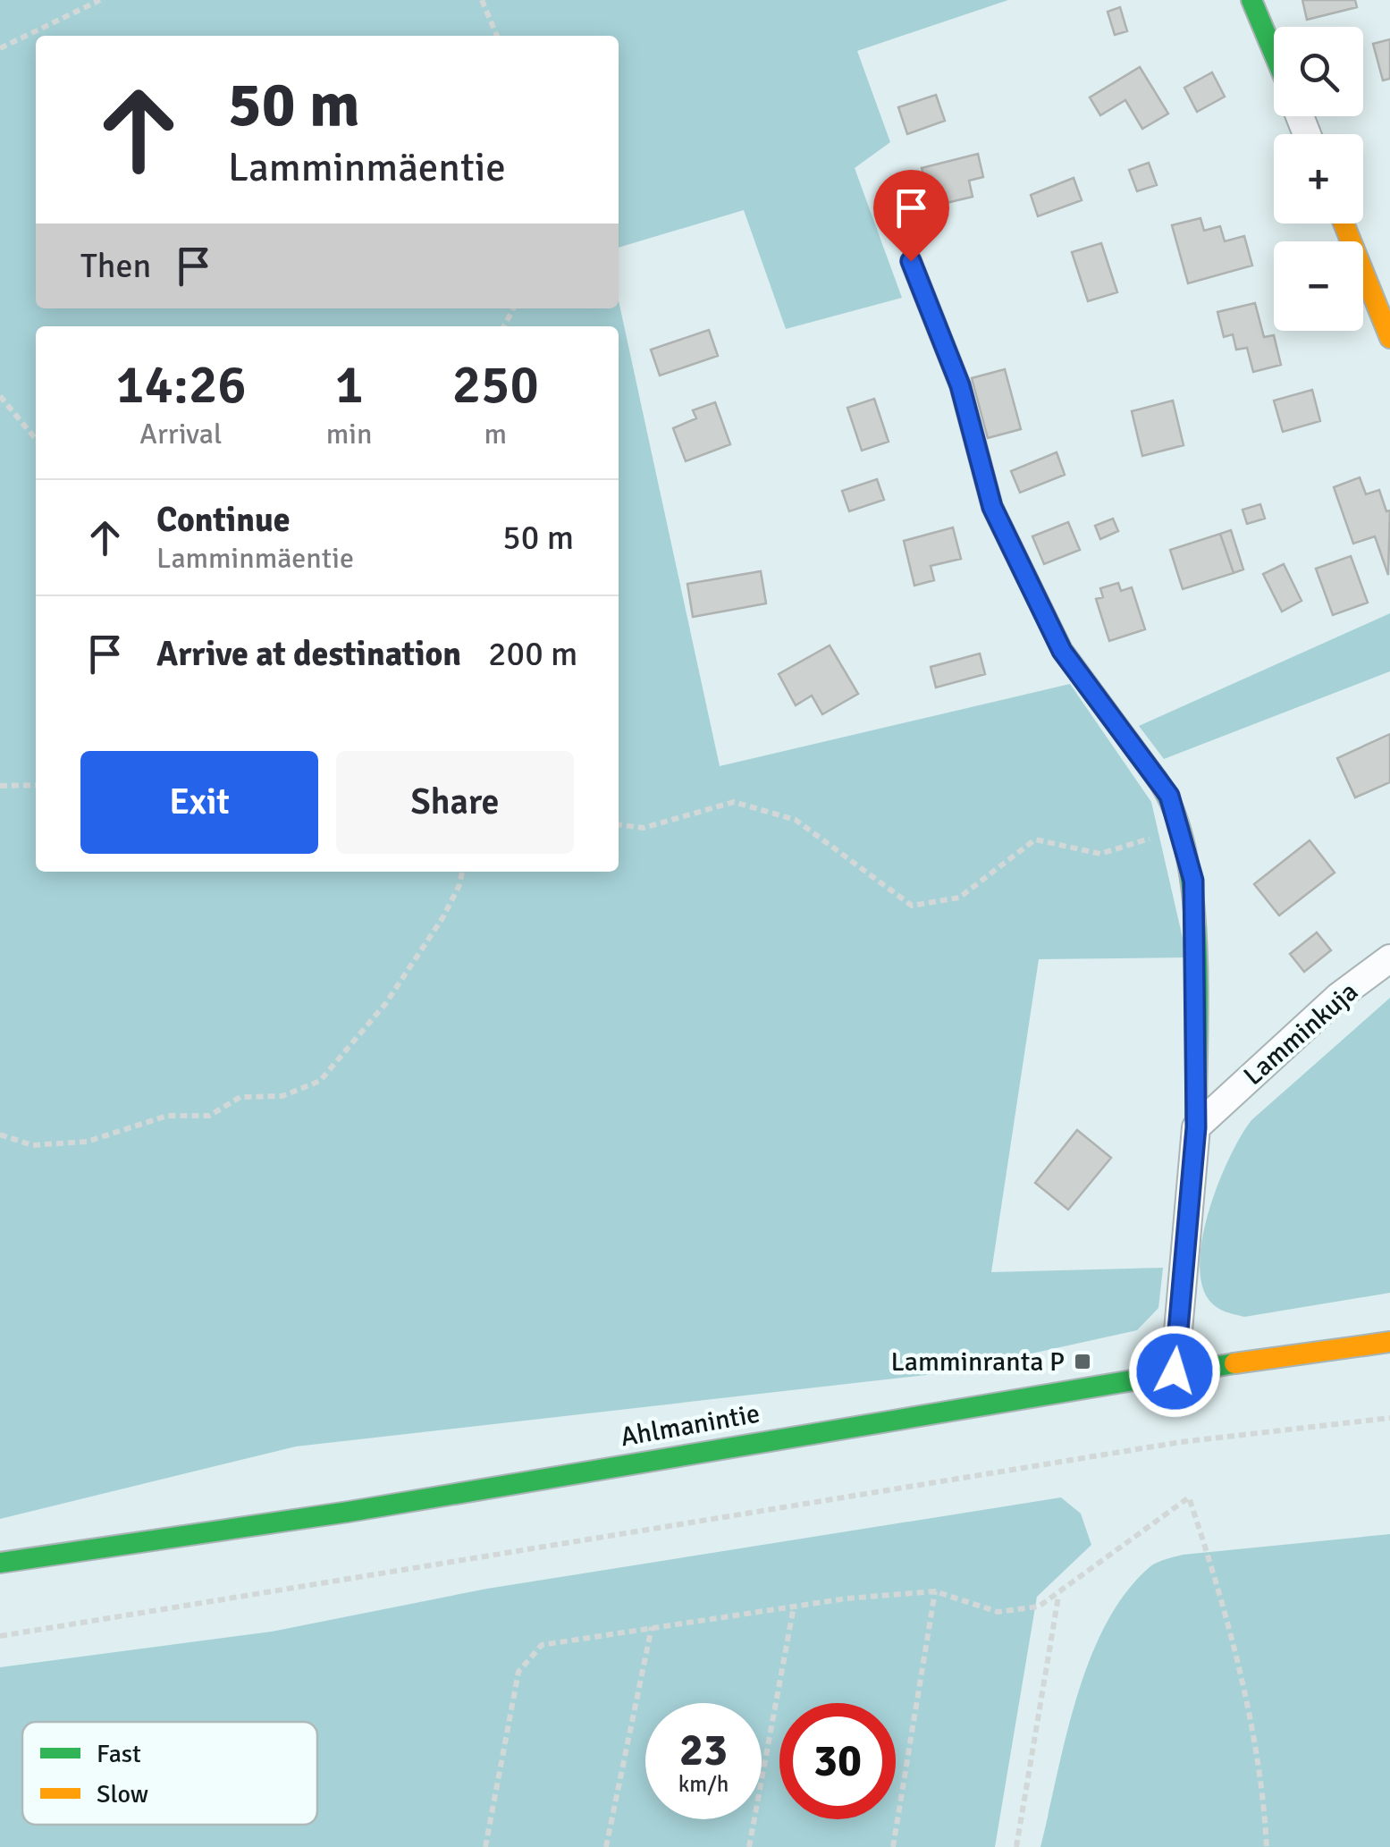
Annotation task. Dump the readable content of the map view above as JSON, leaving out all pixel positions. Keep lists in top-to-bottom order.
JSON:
{
  "streets": {
    "street": ["Lamminkuja", "Ahlmanintie"]
  },
  "places": {
    "transit": ["Lamminranta P"]
  },
  "legend": ["Fast", "Slow"],
  "page": {
    "map_buttons": ["+", "−"],
    "turn": ["50 m", "Lamminmäentie"],
    "then": "Then",
    "eta": [
      "14:26",
      "Arrival",
      "1",
      "min",
      "250",
      "m"
    ],
    "list": [
      {
        "name": "Continue",
        "note": "Lamminmäentie",
        "value": "50 m"
      },
      {
        "name": "Arrive at destination",
        "value": "200 m"
      }
    ],
    "buttons": ["Exit", "Share"],
    "speed": "23 km/h",
    "limit": "30"
  }
}
